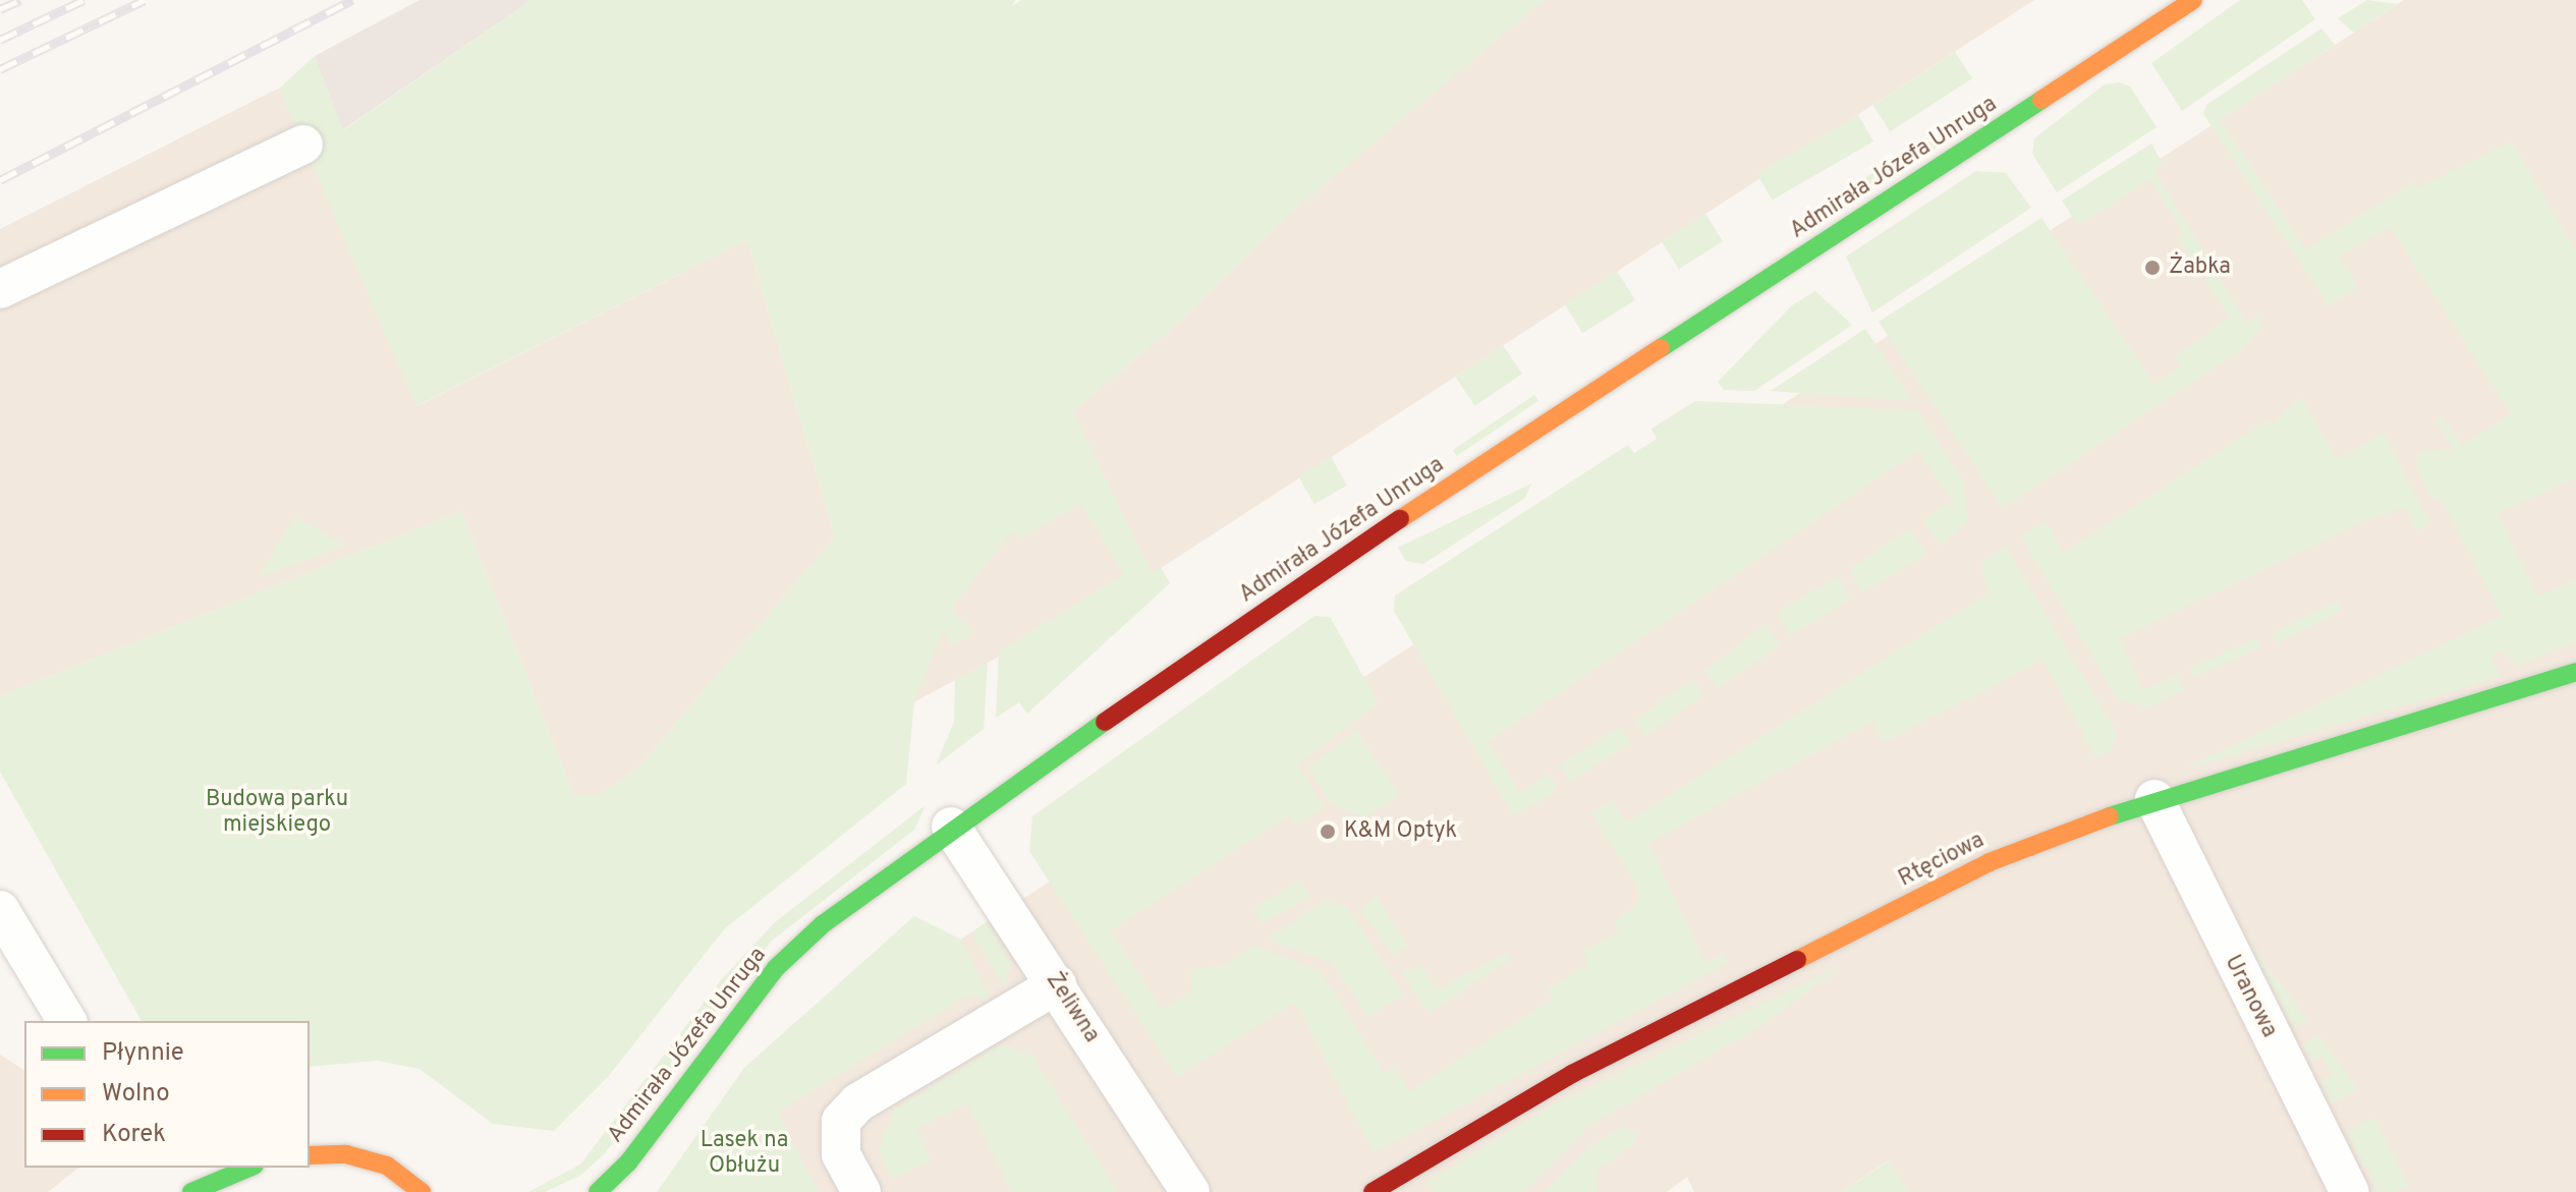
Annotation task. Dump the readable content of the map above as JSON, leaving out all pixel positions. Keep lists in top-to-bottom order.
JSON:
{
  "streets": {
    "street": [
      "Admirała Józefa Unruga",
      "Rtęciowa",
      "Uranowa",
      "Żeliwna"
    ]
  },
  "crossings": [
    ["Admirała Józefa Unruga", "Żeliwna"],
    ["Rtęciowa", "Uranowa"]
  ],
  "parks": ["Budowa parku miejskiego", "Lasek na Obłużu"],
  "places": ["Żabka", "K&M Optyk"],
  "legend": ["Płynnie", "Wolno", "Korek"]
}
